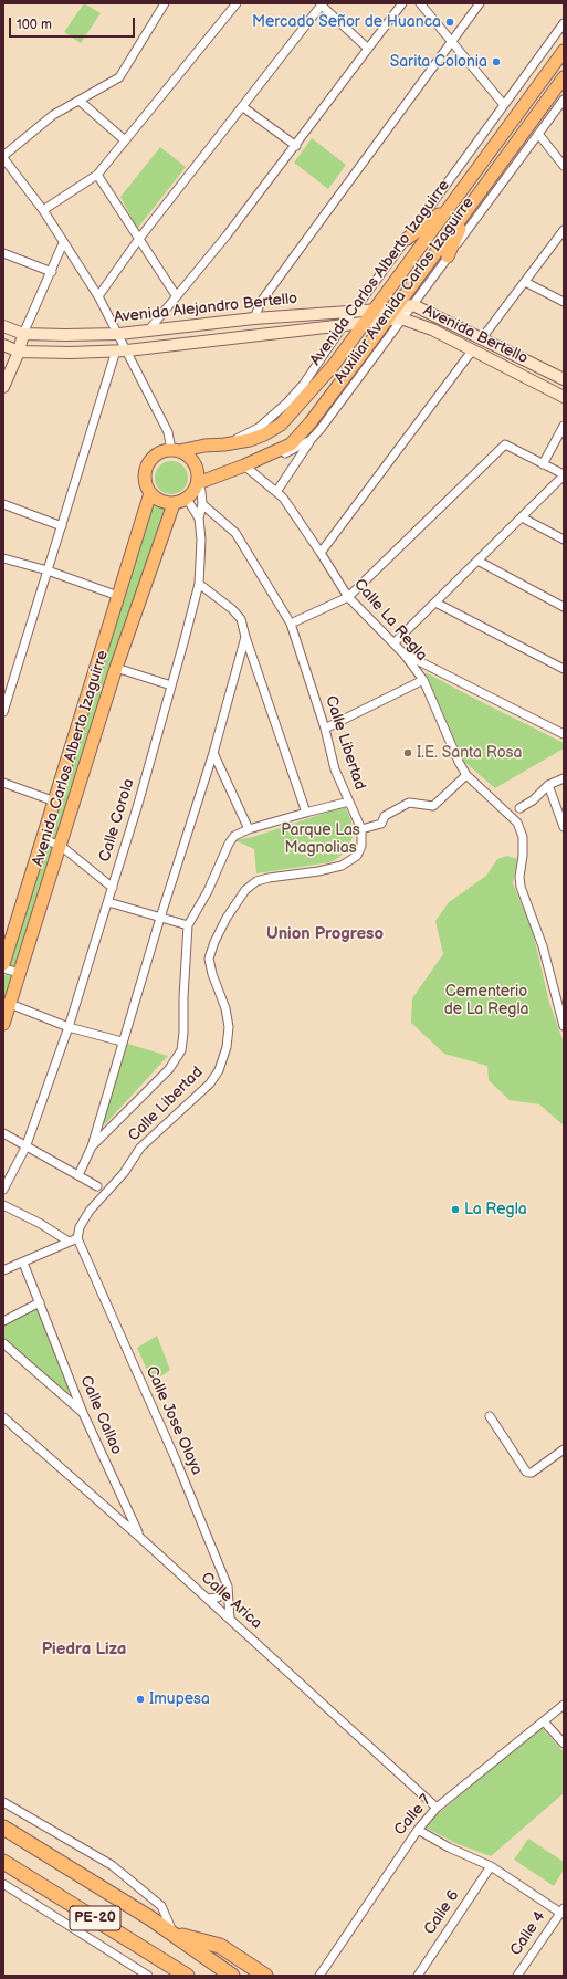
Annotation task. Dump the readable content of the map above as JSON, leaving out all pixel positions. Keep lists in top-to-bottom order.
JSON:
{
  "streets": {
    "highway": ["PE-20"],
    "main road": ["Avenida Carlos Alberto Izaguirre", "Avenida Alejandro Bertello", "Avenida Bertello"],
    "street": [
      "Auxiliar Avenida Carlos Izaguirre",
      "Calle La Regla",
      "Calle Libertad",
      "Calle Corola",
      "Calle Callao",
      "Calle Jose Olaya",
      "Calle Arica",
      "Calle 7",
      "Calle 6",
      "Calle 4"
    ]
  },
  "crossings": [
    ["Avenida Carlos Alberto Izaguirre", "Auxiliar Avenida Carlos Izaguirre"],
    ["Avenida Carlos Alberto Izaguirre", "Avenida Alejandro Bertello"],
    ["Avenida Carlos Alberto Izaguirre", "Avenida Bertello"],
    ["Avenida Carlos Alberto Izaguirre", "Calle La Regla"],
    ["Avenida Carlos Alberto Izaguirre", "Calle Corola"],
    ["Auxiliar Avenida Carlos Izaguirre", "Avenida Alejandro Bertello"],
    ["Auxiliar Avenida Carlos Izaguirre", "Avenida Bertello"],
    ["Auxiliar Avenida Carlos Izaguirre", "Calle La Regla"],
    ["Avenida Alejandro Bertello", "Avenida Bertello"],
    ["Calle Libertad", "Calle Jose Olaya"],
    ["Calle Callao", "Calle Arica"],
    ["Calle Jose Olaya", "Calle Arica"],
    ["Calle Arica", "Calle 7"]
  ],
  "districts": ["Union Progreso", "Piedra Liza"],
  "parks": ["Parque Las Magnolias", "Cementerio de La Regla"],
  "places": [
    "Mercado Señor de Huanca",
    "Sarita Colonia",
    "I.E. Santa Rosa",
    "La Regla",
    "Imupesa"
  ],
  "scale_bar": "100 m"
}
